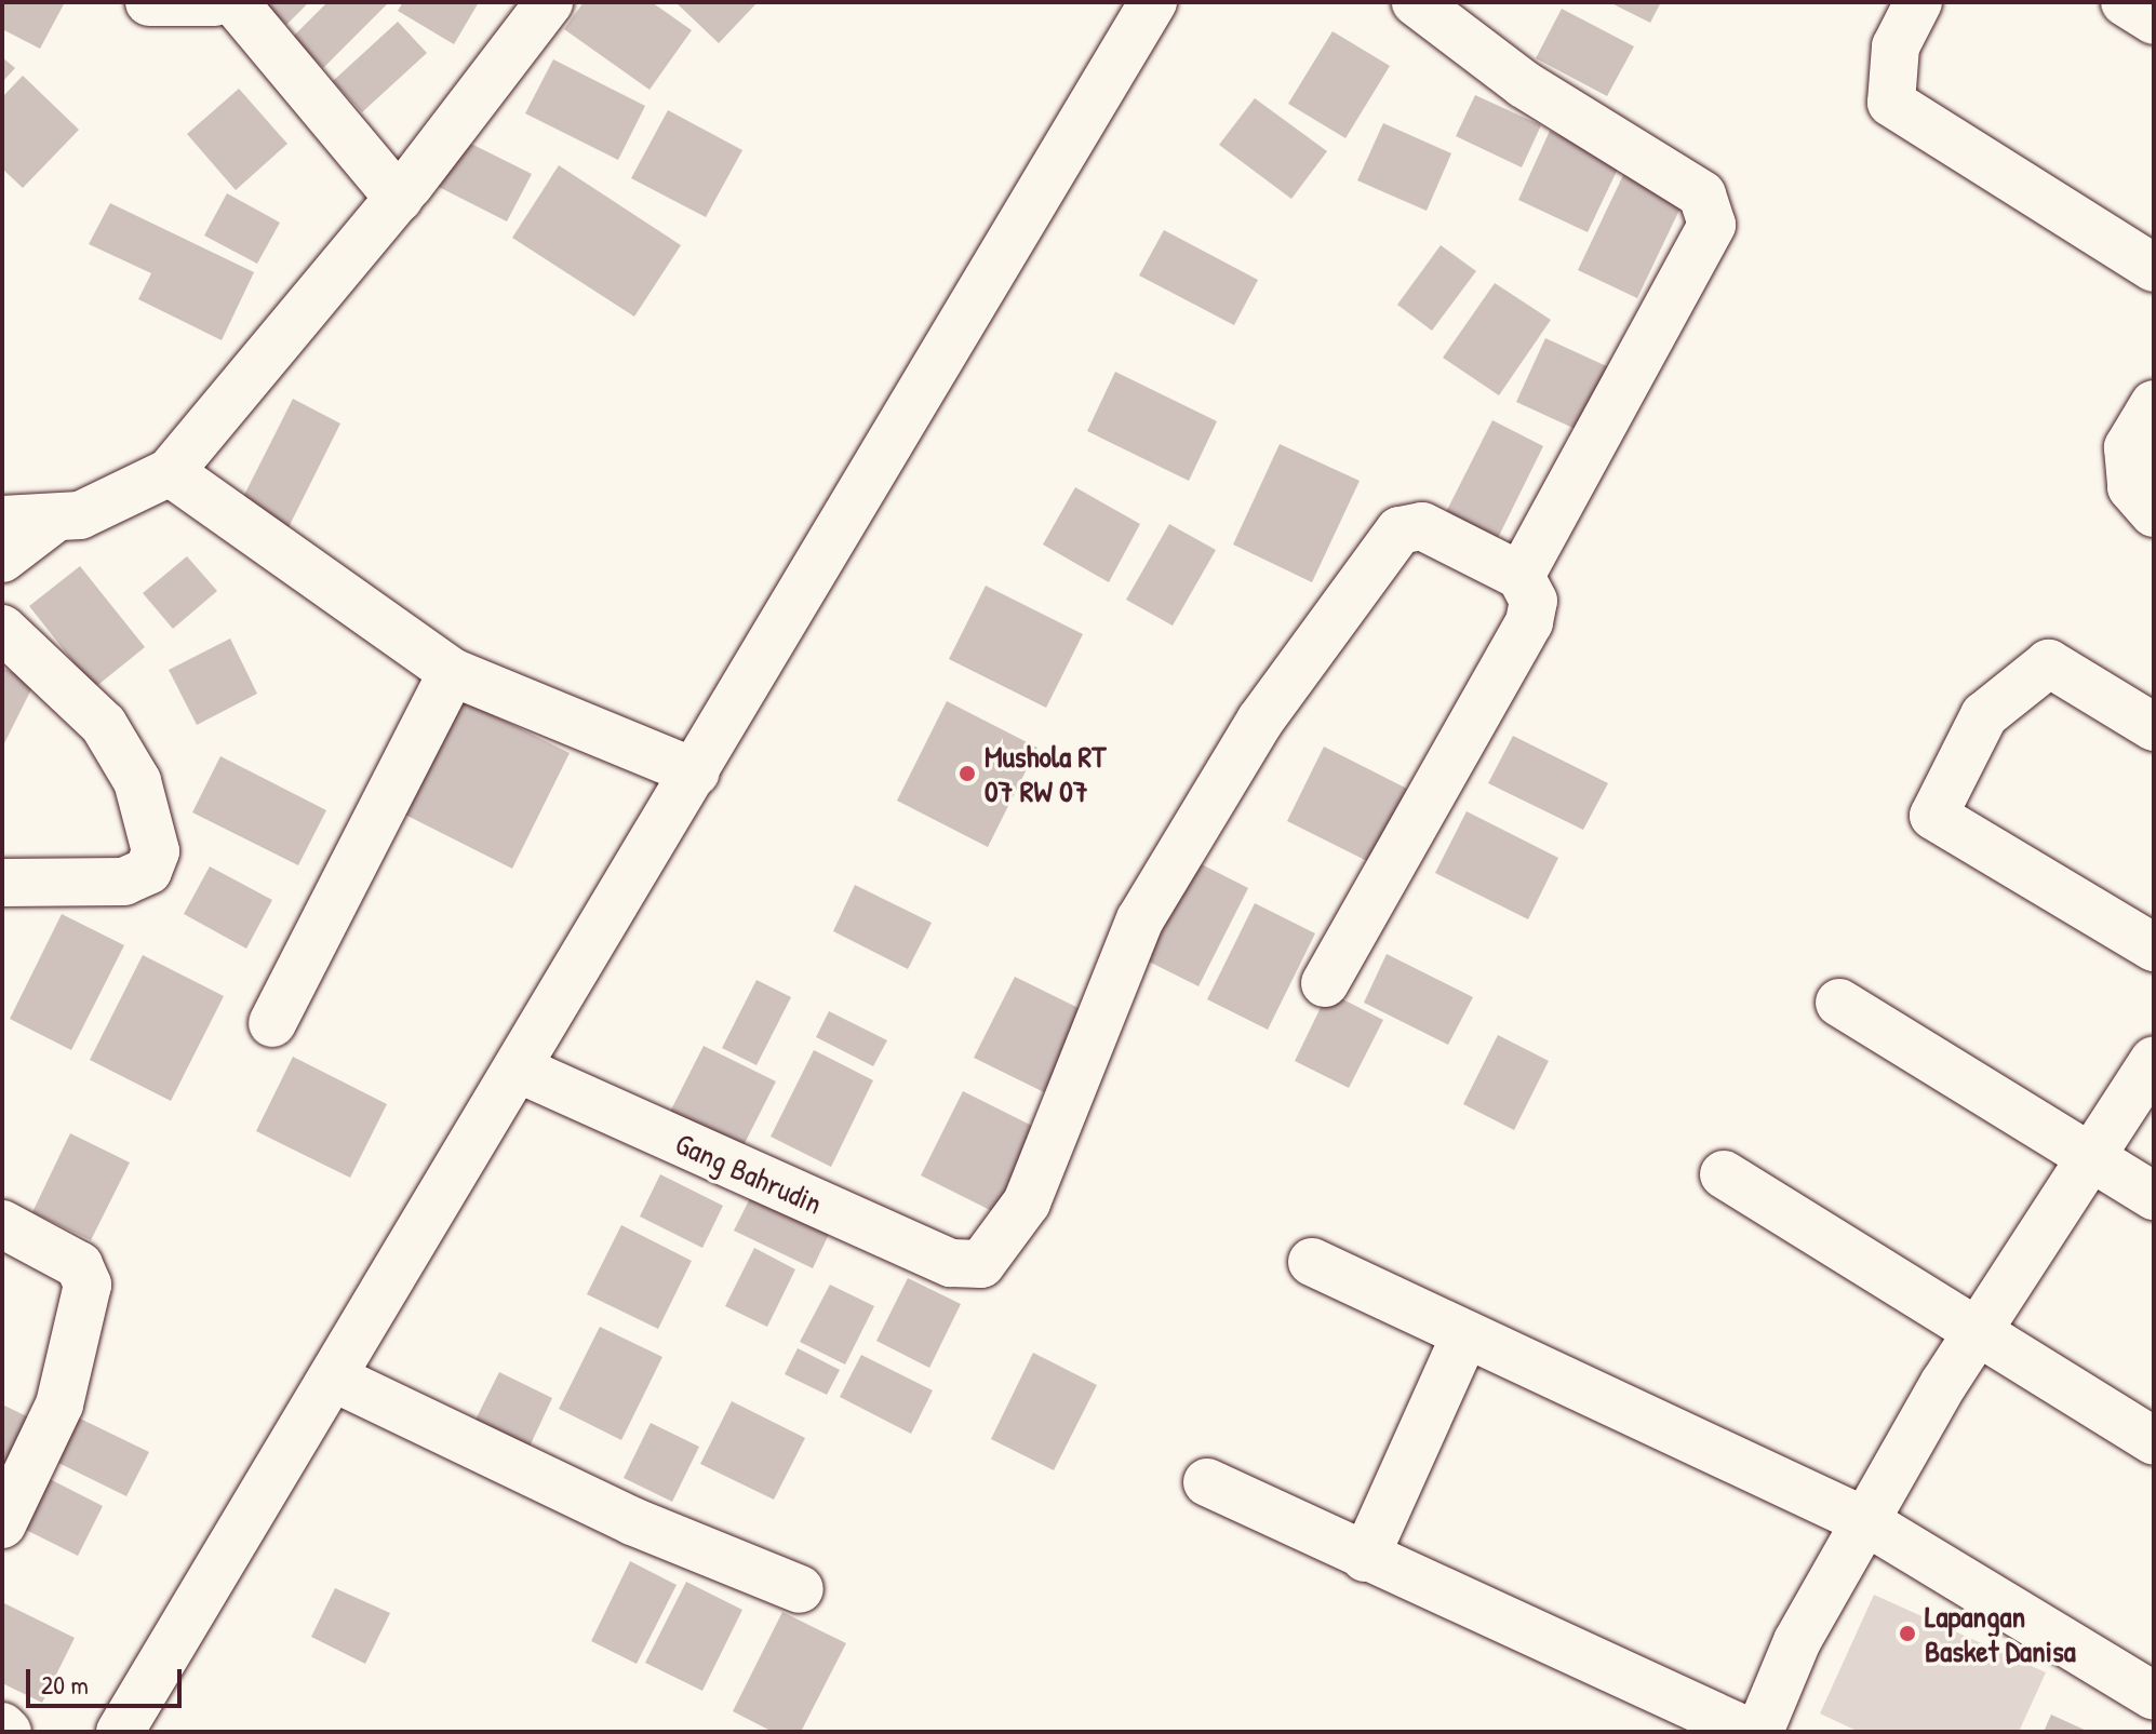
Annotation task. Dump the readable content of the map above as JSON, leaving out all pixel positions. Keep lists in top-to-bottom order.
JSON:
{
  "streets": {
    "street": ["Gang Bahrudin"]
  },
  "places": ["Mushola RT 07 RW 07", "Lapangan Basket Danisa"],
  "scale_bar": "20 m"
}
